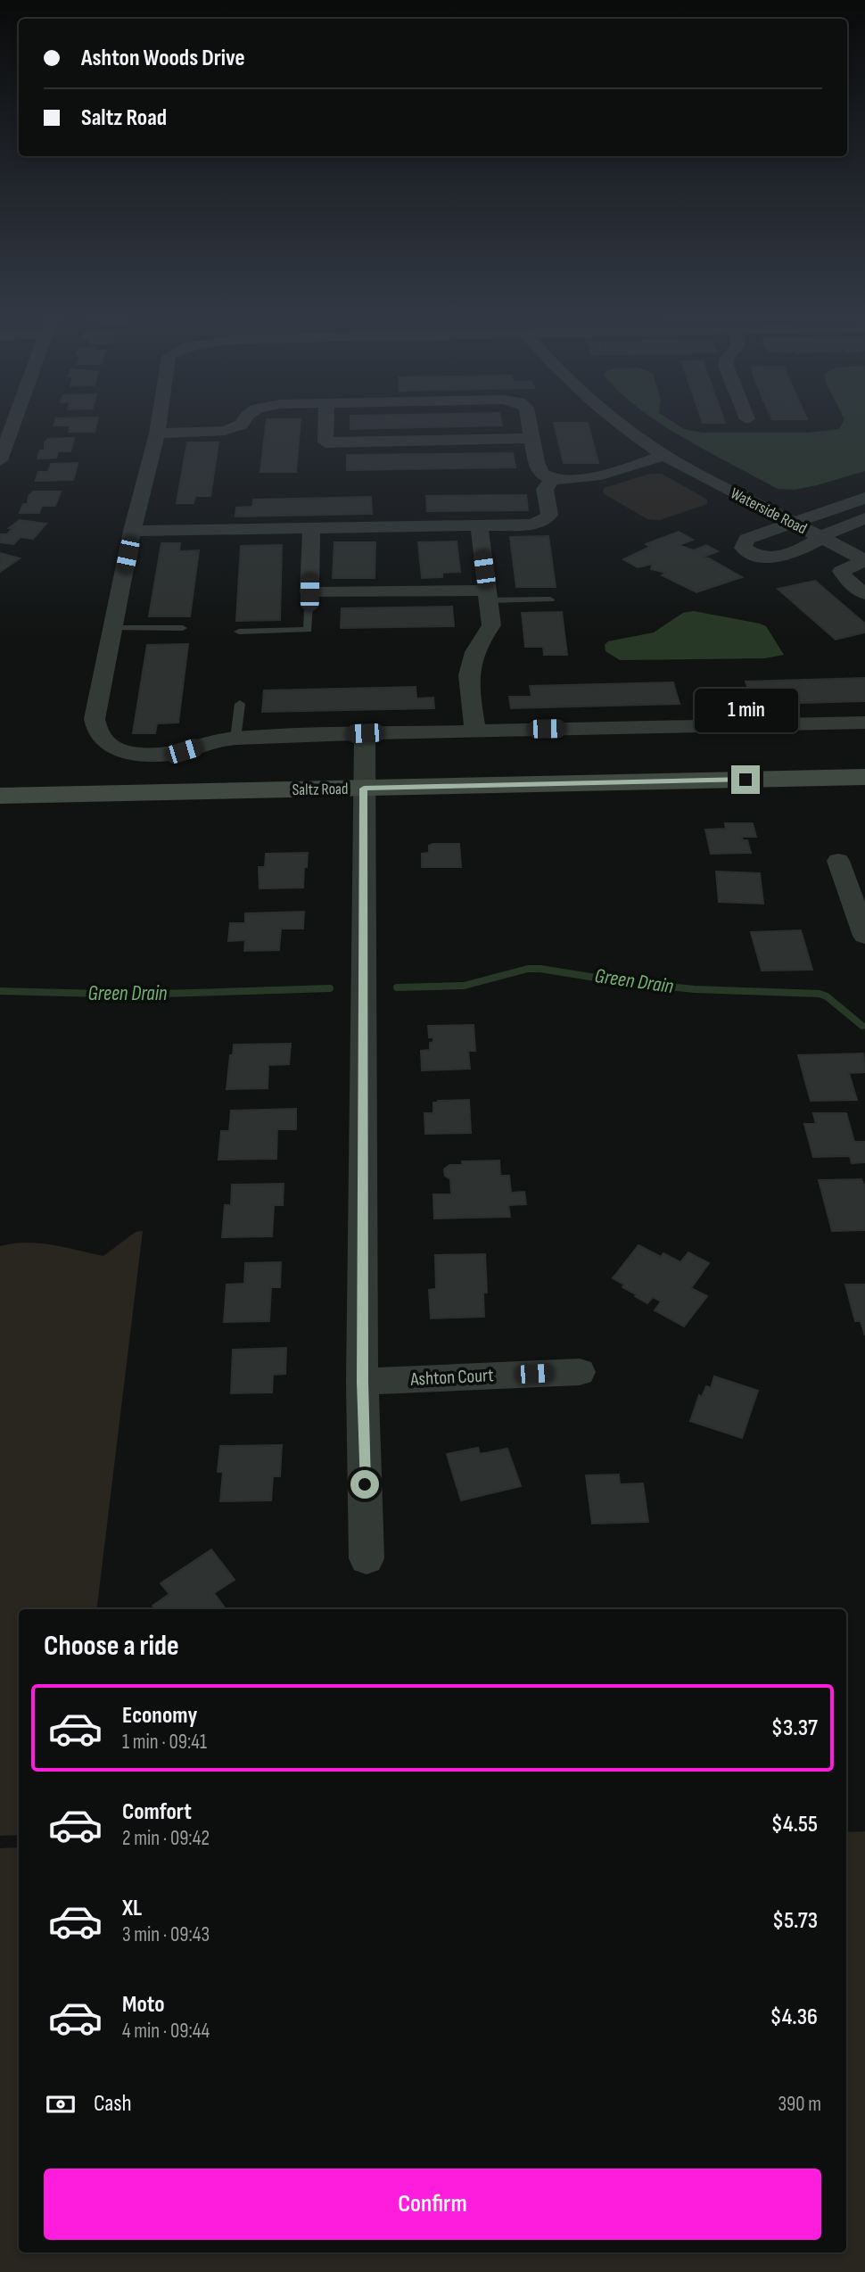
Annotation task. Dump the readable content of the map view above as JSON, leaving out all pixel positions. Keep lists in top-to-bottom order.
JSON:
{
  "streets": {
    "street": ["Waterside Road", "Saltz Road", "Ashton Court"]
  },
  "water": ["Green Drain"],
  "page": {
    "banner": ["Ashton Woods Drive", "Saltz Road"],
    "bubble": "1 min",
    "heading": "Choose a ride",
    "list": [
      {
        "name": "Economy",
        "note": "1 min · 09:41",
        "value": "$3.37"
      },
      {
        "name": "Comfort",
        "note": "2 min · 09:42",
        "value": "$4.55"
      },
      {
        "name": "XL",
        "note": "3 min · 09:43",
        "value": "$5.73"
      },
      {
        "name": "Moto",
        "note": "4 min · 09:44",
        "value": "$4.36"
      }
    ],
    "pay": ["Cash", "390 m"],
    "buttons": "Confirm"
  }
}
